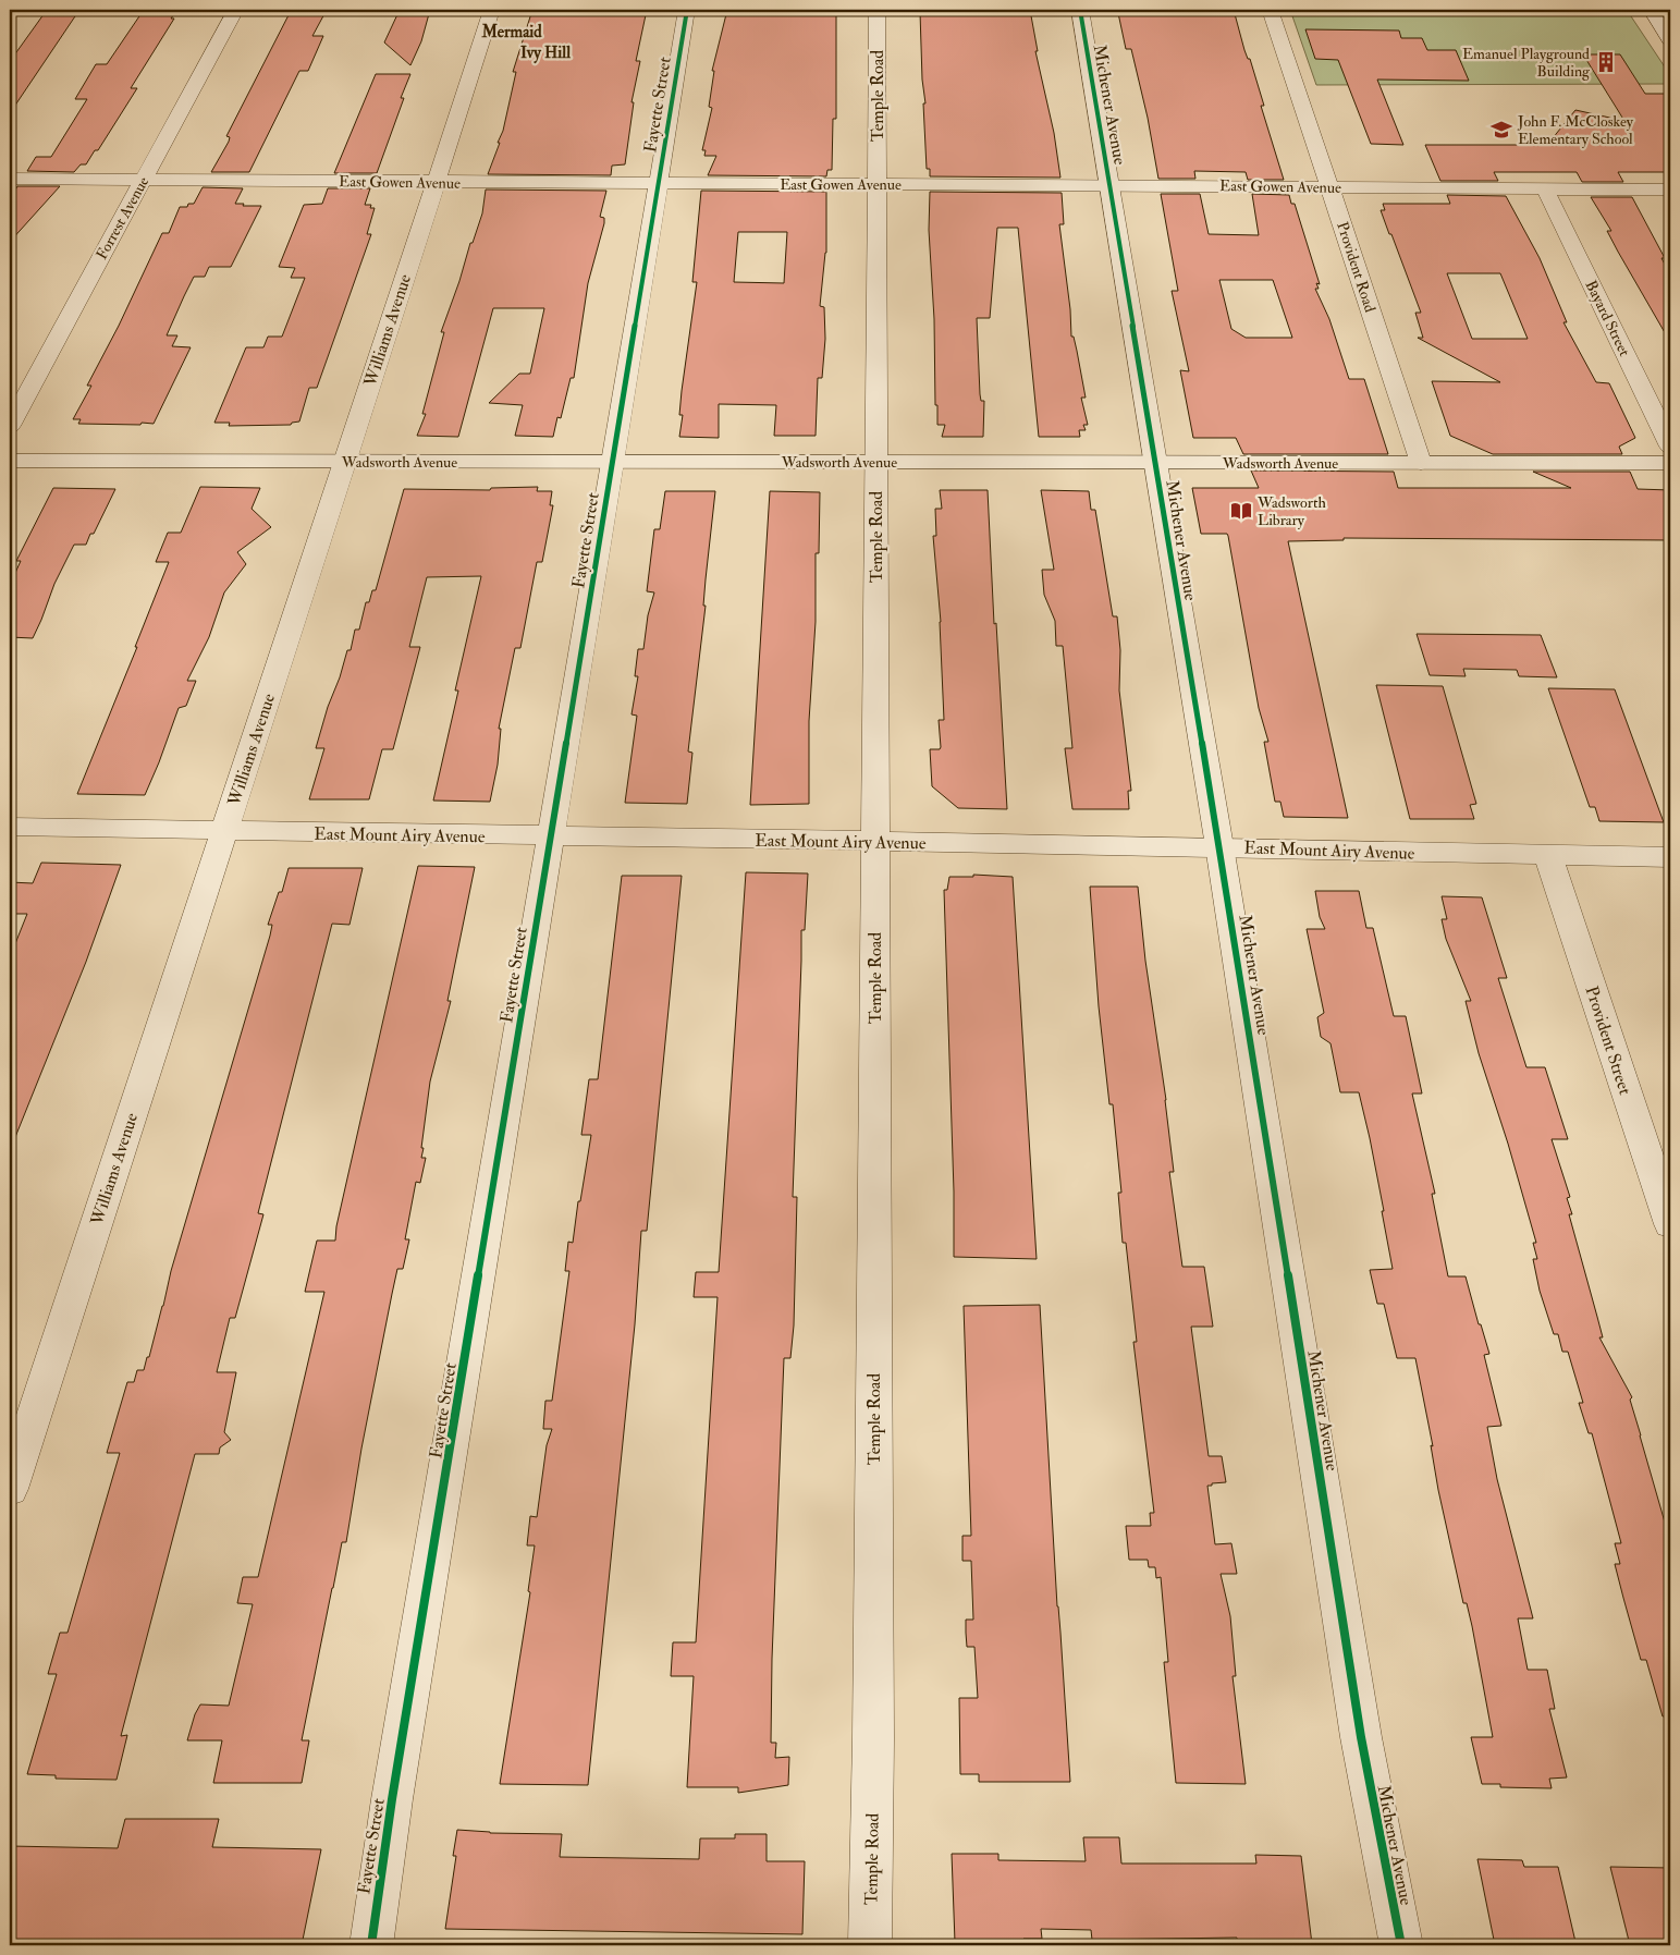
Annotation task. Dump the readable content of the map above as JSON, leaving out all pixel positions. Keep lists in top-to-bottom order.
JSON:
{
  "streets": {
    "street": [
      "Temple Road",
      "Fayette Street",
      "Michener Avenue",
      "East Gowen Avenue",
      "Forrest Avenue",
      "Provident Road",
      "Bayard Street",
      "Williams Avenue",
      "Wadsworth Avenue",
      "East Mount Airy Avenue",
      "Provident Street"
    ]
  },
  "crossings": [
    ["Temple Road", "East Gowen Avenue"],
    ["Temple Road", "Wadsworth Avenue"],
    ["Temple Road", "East Mount Airy Avenue"],
    ["Fayette Street", "East Gowen Avenue"],
    ["Fayette Street", "Wadsworth Avenue"],
    ["Fayette Street", "East Mount Airy Avenue"],
    ["Michener Avenue", "East Gowen Avenue"],
    ["Michener Avenue", "Wadsworth Avenue"],
    ["Michener Avenue", "East Mount Airy Avenue"],
    ["East Gowen Avenue", "Forrest Avenue"],
    ["East Gowen Avenue", "Provident Road"],
    ["East Gowen Avenue", "Bayard Street"],
    ["East Gowen Avenue", "Williams Avenue"],
    ["Provident Road", "Wadsworth Avenue"],
    ["Williams Avenue", "Wadsworth Avenue"],
    ["Williams Avenue", "East Mount Airy Avenue"],
    ["East Mount Airy Avenue", "Provident Street"]
  ],
  "districts": ["Mermaid", "Ivy Hill"],
  "places": {
    "building": ["Emanuel Playground Building"],
    "school or university": ["John F. McCloskey Elementary School"],
    "library": ["Wadsworth Library"]
  }
}
